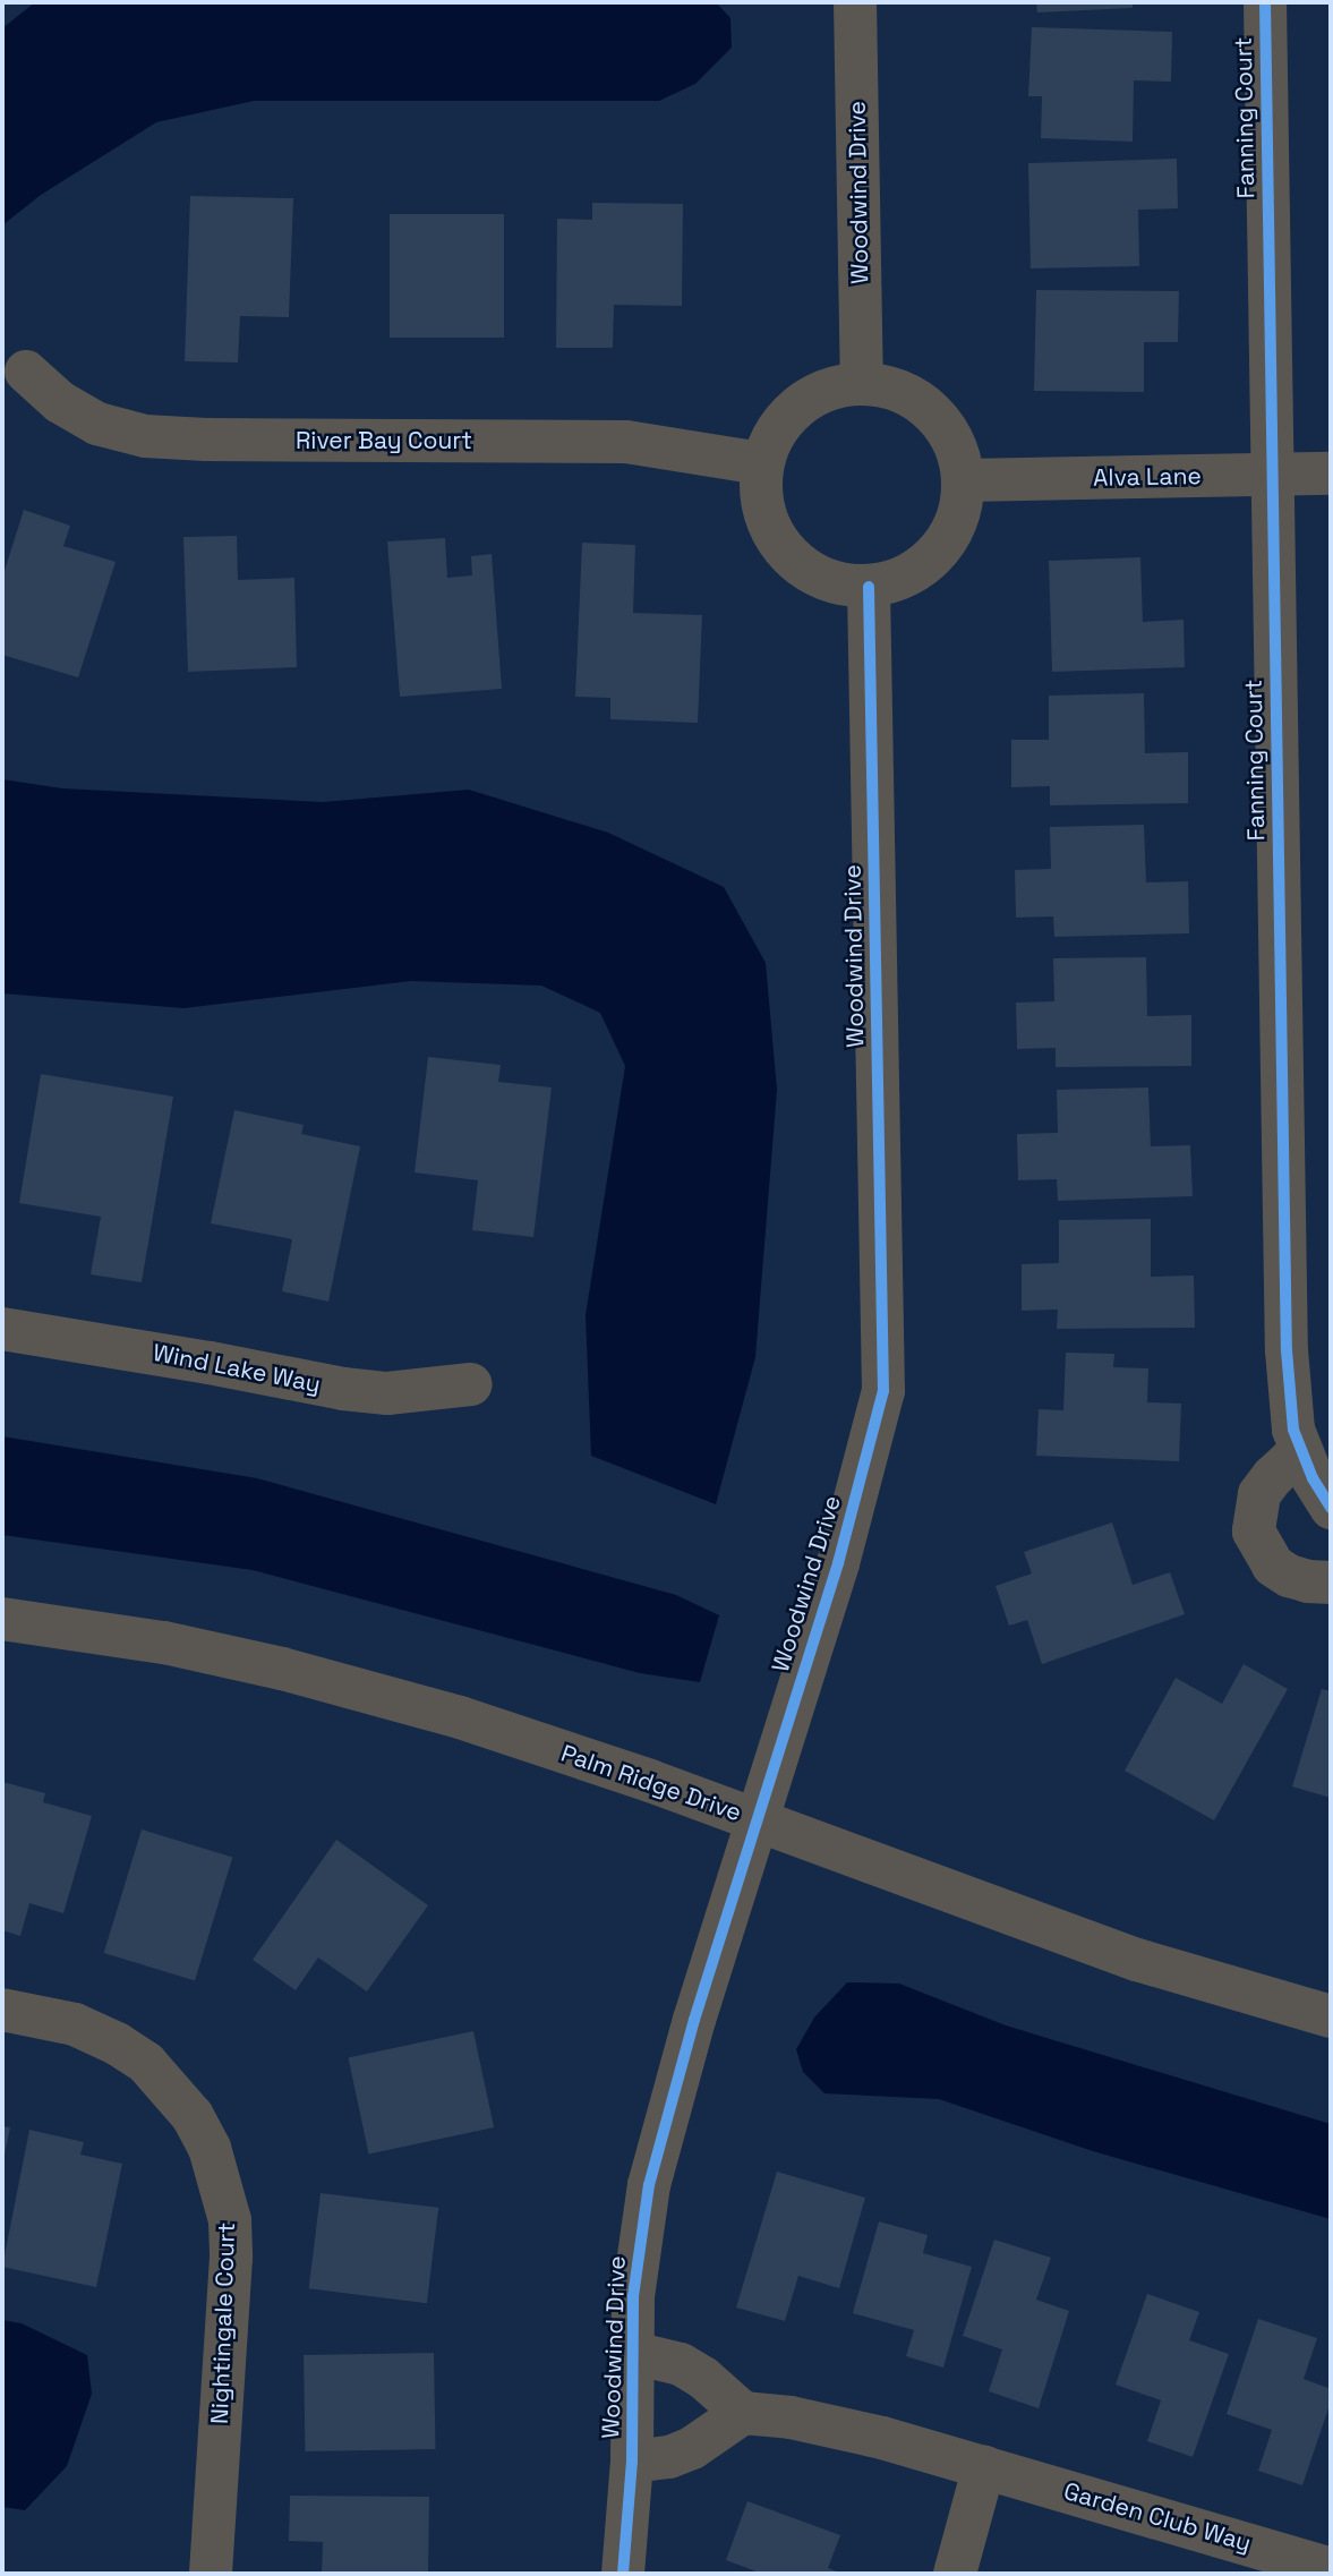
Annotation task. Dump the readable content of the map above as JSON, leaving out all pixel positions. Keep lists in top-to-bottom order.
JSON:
{
  "streets": {
    "street": [
      "Fanning Court",
      "Woodwind Drive",
      "River Bay Court",
      "Alva Lane",
      "Wind Lake Way",
      "Palm Ridge Drive",
      "Nightingale Court",
      "Garden Club Way"
    ]
  },
  "crossings": [
    ["Fanning Court", "Alva Lane"],
    ["Woodwind Drive", "River Bay Court"],
    ["Woodwind Drive", "Alva Lane"],
    ["Woodwind Drive", "Palm Ridge Drive"],
    ["River Bay Court", "Alva Lane"]
  ]
}
